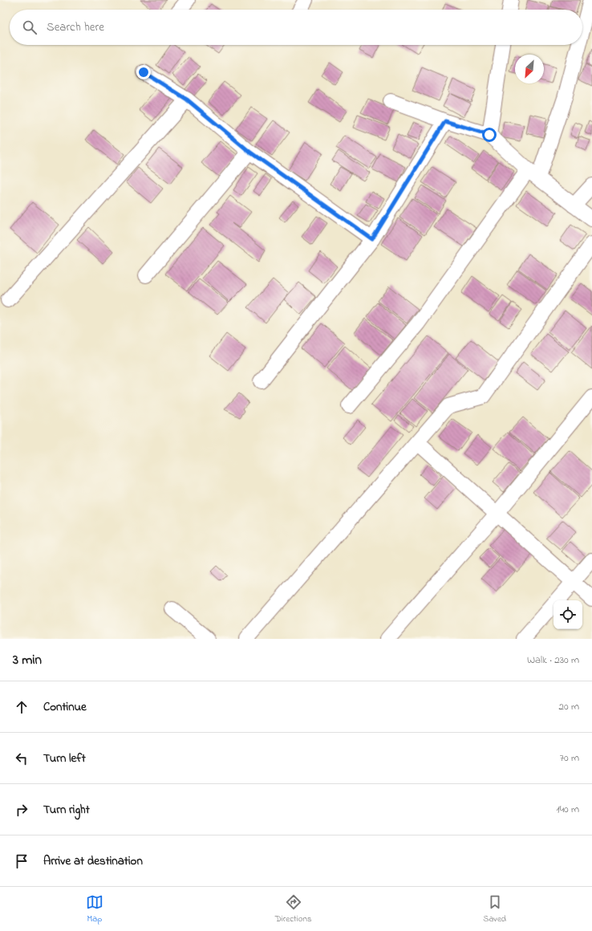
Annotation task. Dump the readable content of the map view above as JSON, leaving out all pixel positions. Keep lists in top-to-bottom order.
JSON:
{
  "north": "bottom left",
  "page": {
    "search": "Search here",
    "heading": ["3 min", "Walk · 230 m"],
    "list": [
      ["Continue", "20 m"],
      ["Turn left", "70 m"],
      ["Turn right", "140 m"],
      "Arrive at destination"
    ],
    "nav": ["Map", "Directions", "Saved"]
  }
}
